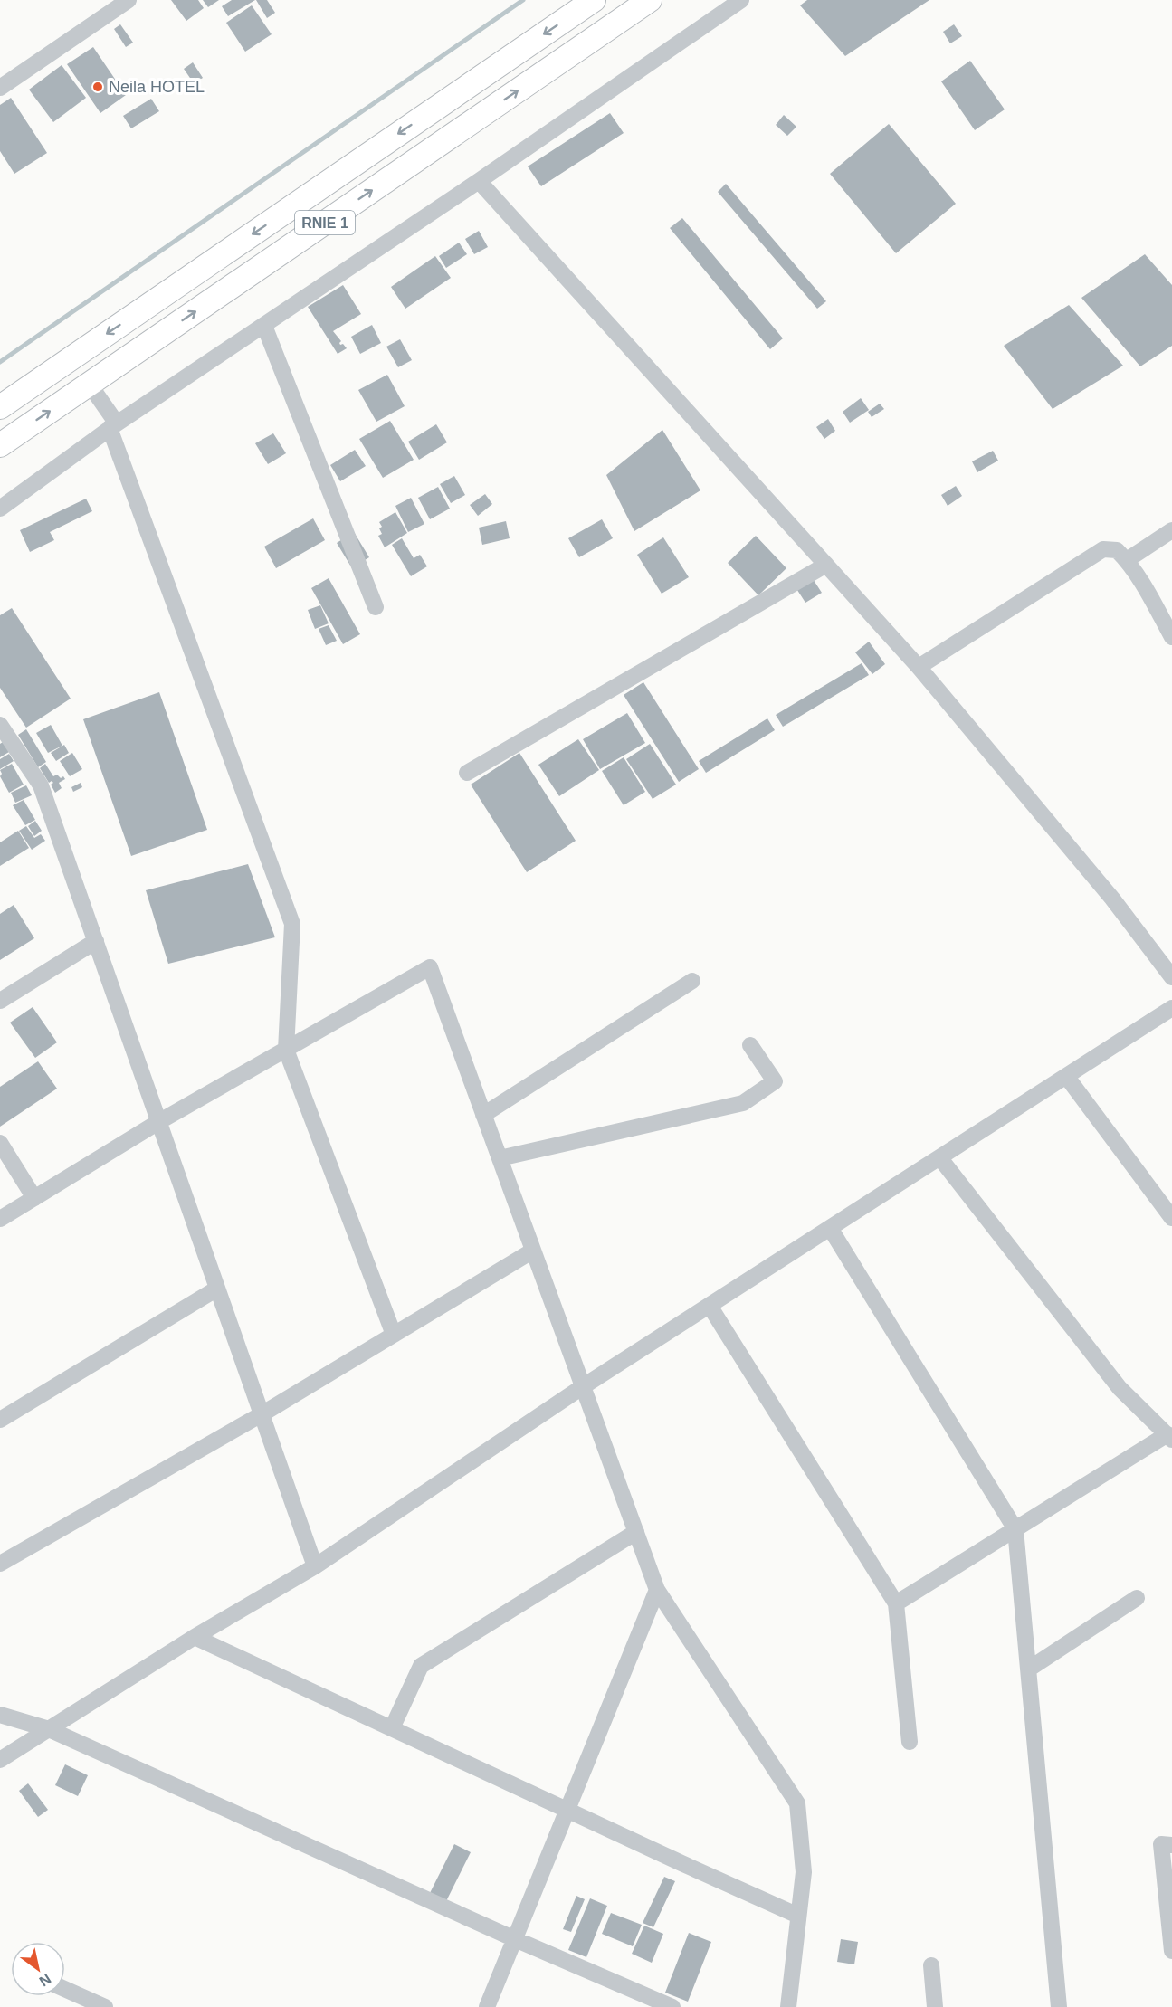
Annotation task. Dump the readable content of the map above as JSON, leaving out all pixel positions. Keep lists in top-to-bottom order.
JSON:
{
  "streets": {
    "highway": ["RNIE 1"]
  },
  "places": ["Neila HOTEL"],
  "north": "bottom right"
}
